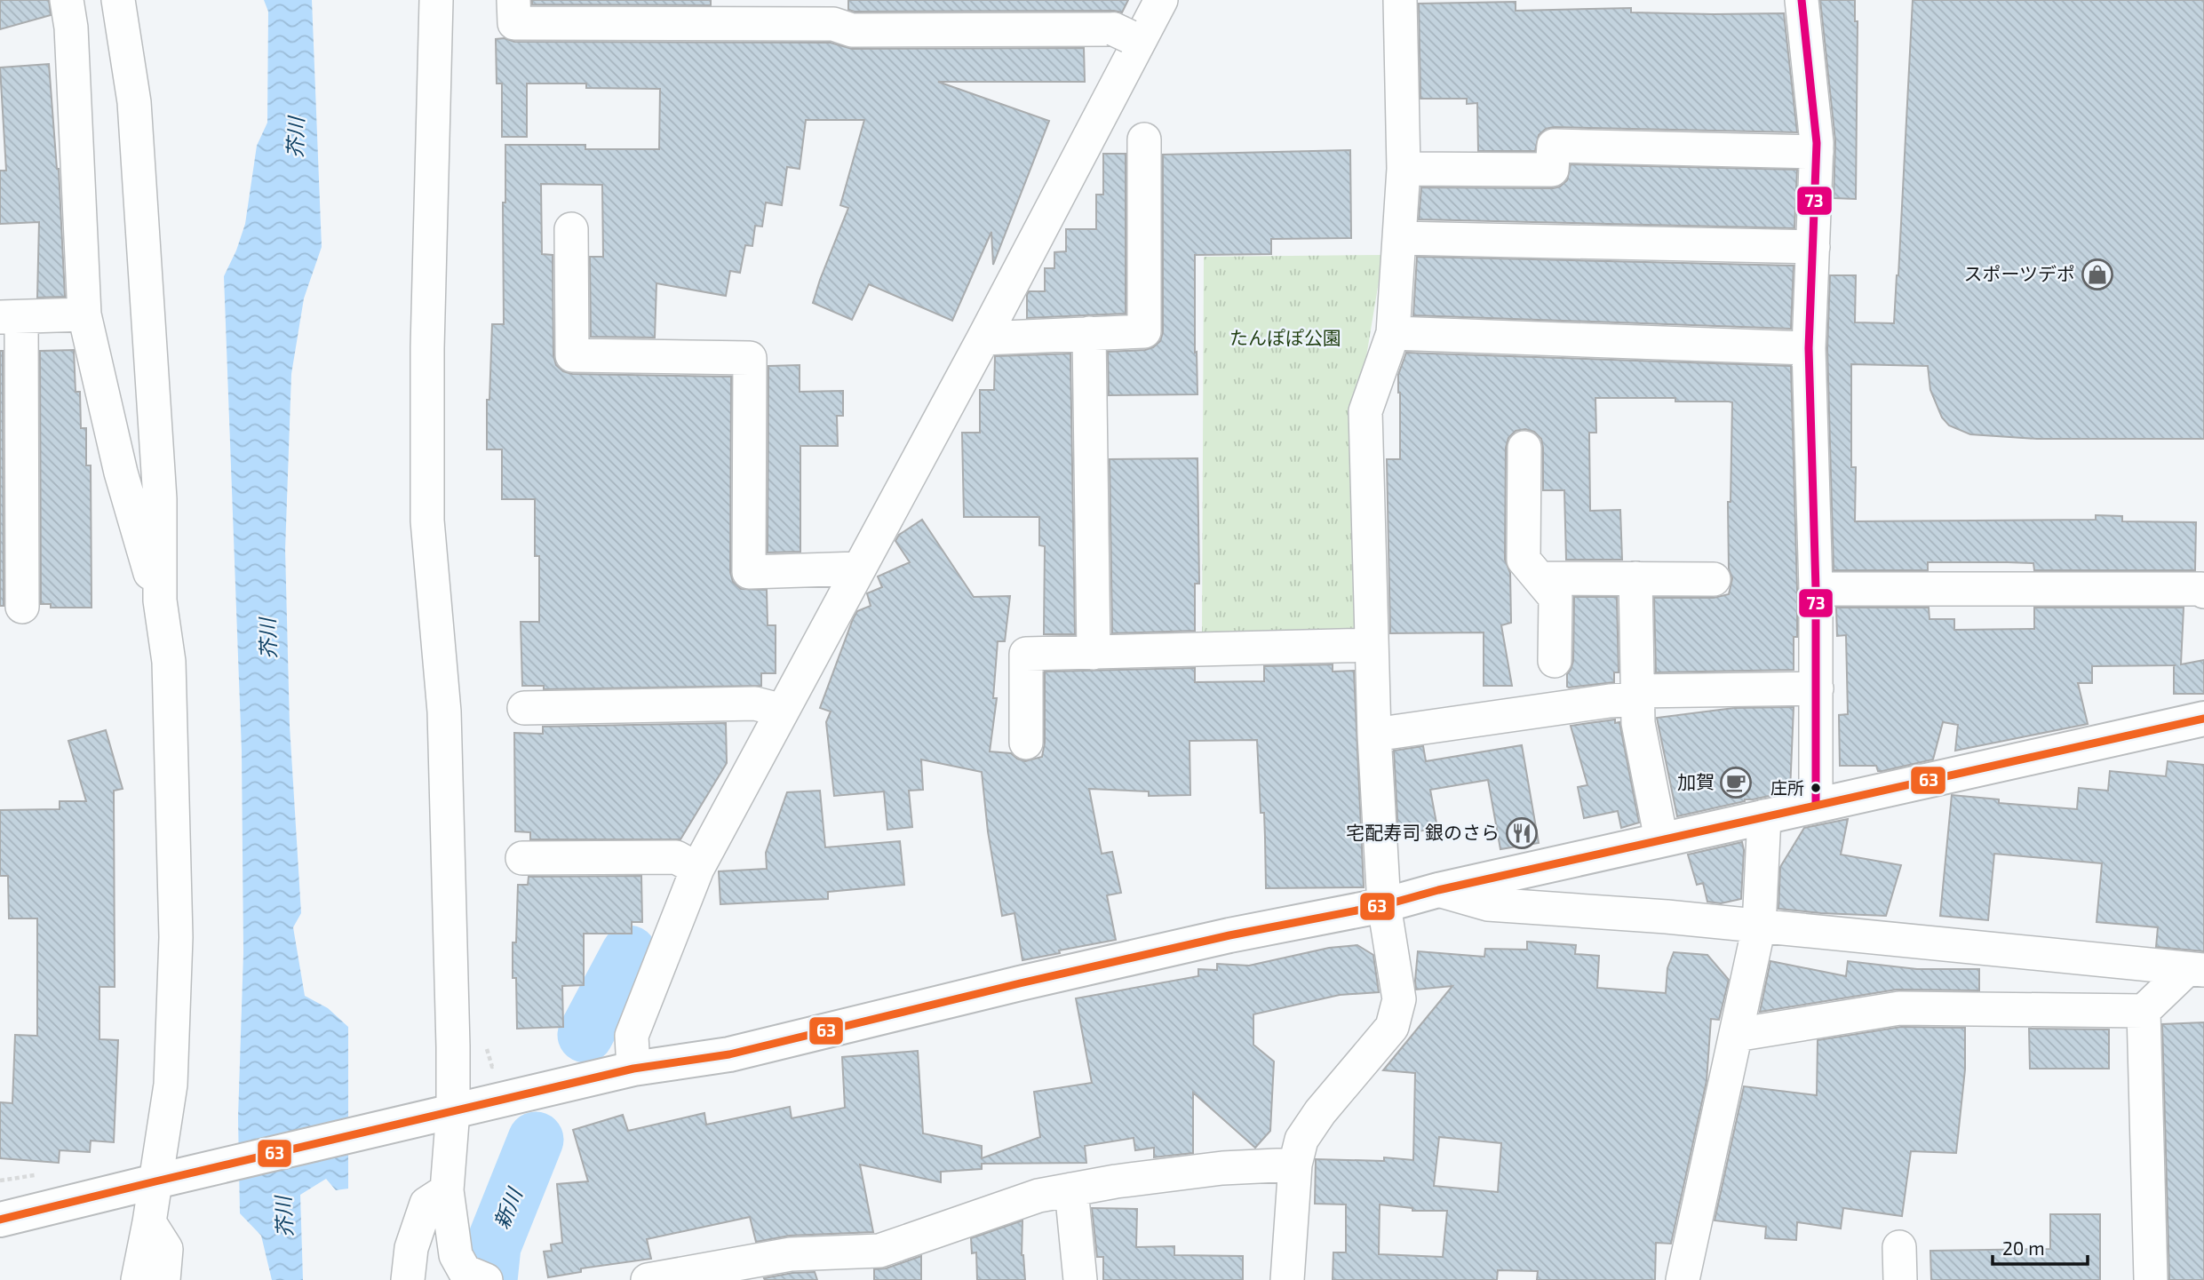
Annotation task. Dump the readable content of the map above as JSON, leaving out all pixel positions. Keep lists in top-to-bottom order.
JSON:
{
  "water": ["芥川", "新川"],
  "parks": ["たんぽぽ公園"],
  "places": {
    "shop": ["スポーツデポ"],
    "cafe": ["加賀"],
    "other": ["庄所"],
    "restaurant": ["宅配寿司 銀のさら"]
  },
  "lines": ["transit line 73", "transit line 63"],
  "scale_bar": "20 m"
}
